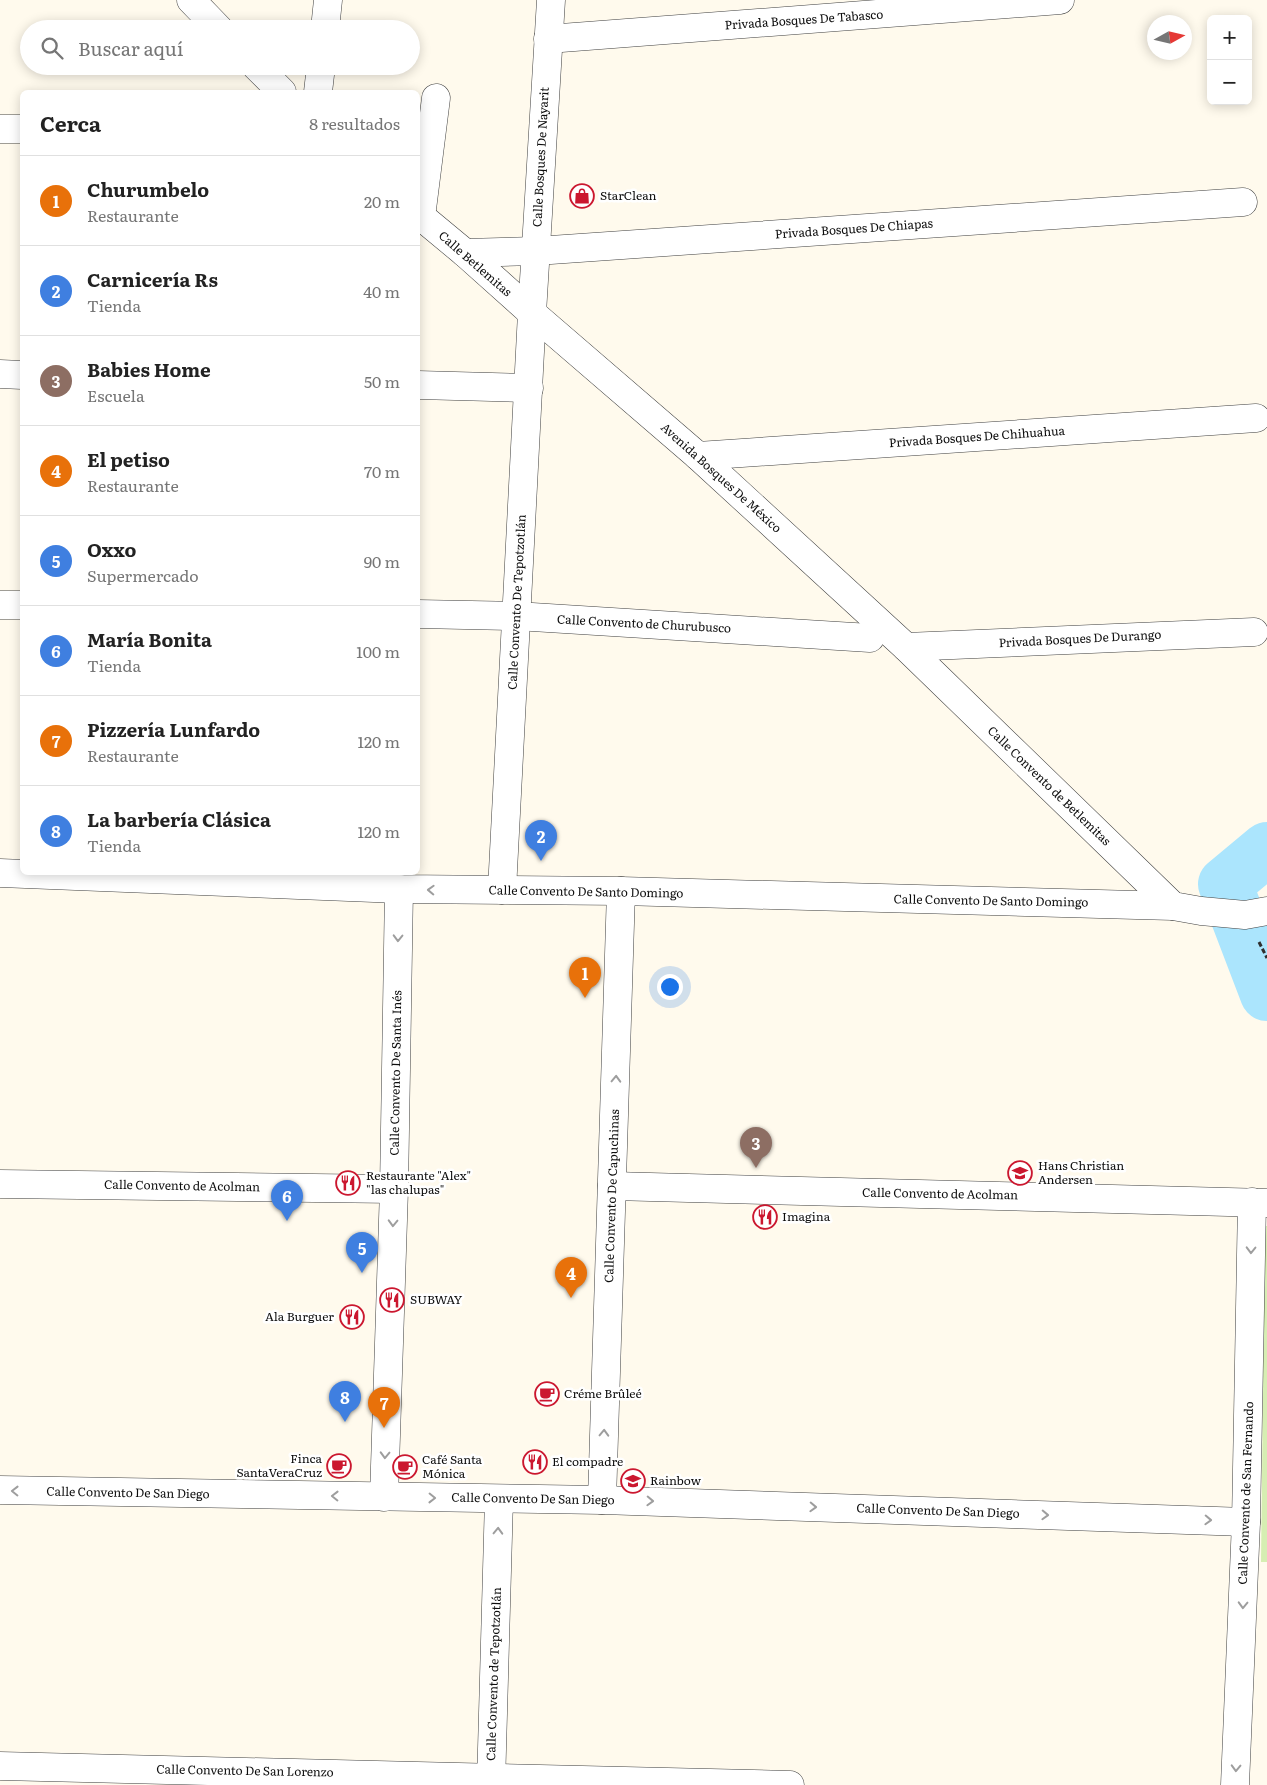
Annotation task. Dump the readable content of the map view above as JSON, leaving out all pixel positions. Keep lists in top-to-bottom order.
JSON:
{
  "streets": {
    "street": [
      "Privada Bosques De Tabasco",
      "Calle Bosques De Nayarit",
      "Privada Bosques De Chiapas",
      "Calle Betlemitas",
      "Privada Bosques De Chihuahua",
      "Avenida Bosques De México",
      "Calle Convento De Tepotzotlán",
      "Calle Convento de Churubusco",
      "Privada Bosques De Durango",
      "Calle Convento de Betlemitas",
      "Calle Convento De Santo Domingo",
      "Calle Convento De Santa Inés",
      "Calle Convento de Acolman",
      "Calle Convento De Capuchinas",
      "Calle Convento De San Diego",
      "Calle Convento de San Fernando",
      "Calle Convento de Tepotzotlán",
      "Calle Convento De San Lorenzo"
    ]
  },
  "crossings": [
    ["Privada Bosques De Tabasco", "Calle Bosques De Nayarit"],
    ["Calle Bosques De Nayarit", "Privada Bosques De Chiapas"],
    ["Calle Bosques De Nayarit", "Calle Betlemitas"],
    ["Calle Bosques De Nayarit", "Avenida Bosques De México"],
    ["Calle Bosques De Nayarit", "Calle Convento De Tepotzotlán"],
    ["Privada Bosques De Chiapas", "Calle Betlemitas"],
    ["Calle Betlemitas", "Avenida Bosques De México"],
    ["Calle Betlemitas", "Calle Convento De Tepotzotlán"],
    ["Privada Bosques De Chihuahua", "Avenida Bosques De México"],
    ["Avenida Bosques De México", "Calle Convento De Tepotzotlán"],
    ["Avenida Bosques De México", "Privada Bosques De Durango"],
    ["Avenida Bosques De México", "Calle Convento de Betlemitas"],
    ["Calle Convento De Tepotzotlán", "Calle Convento de Churubusco"],
    ["Calle Convento De Tepotzotlán", "Calle Convento De Santo Domingo"],
    ["Privada Bosques De Durango", "Calle Convento de Betlemitas"],
    ["Calle Convento de Betlemitas", "Calle Convento De Santo Domingo"],
    ["Calle Convento De Santo Domingo", "Calle Convento De Santa Inés"],
    ["Calle Convento De Santo Domingo", "Calle Convento De Capuchinas"],
    ["Calle Convento De Santa Inés", "Calle Convento de Acolman"],
    ["Calle Convento De Santa Inés", "Calle Convento De San Diego"],
    ["Calle Convento de Acolman", "Calle Convento De Capuchinas"],
    ["Calle Convento de Acolman", "Calle Convento de San Fernando"],
    ["Calle Convento De Capuchinas", "Calle Convento De San Diego"],
    ["Calle Convento De San Diego", "Calle Convento de San Fernando"],
    ["Calle Convento De San Diego", "Calle Convento de Tepotzotlán"],
    ["Calle Convento de Tepotzotlán", "Calle Convento De San Lorenzo"]
  ],
  "one_way": [
    "Calle Convento De Santa Inés",
    "Calle Convento De Capuchinas",
    "Calle Convento de San Fernando",
    "Calle Convento de Tepotzotlán"
  ],
  "places": {
    "shop": ["StarClean"],
    "school or university": ["Hans Christian Andersen", "Rainbow"],
    "restaurant": [
      "Restaurante \"Alex\" \"las chalupas\"",
      "Imagina",
      "SUBWAY",
      "Ala Burguer",
      "El compadre"
    ],
    "cafe": ["Créme Brûleé", "Finca SantaVeraCruz", "Café Santa Mónica"]
  },
  "north": "right",
  "page": {
    "map_buttons": ["+", "−"],
    "search": "Buscar aquí",
    "heading": ["Cerca", "8 resultados"],
    "list": [
      {
        "mark": "1",
        "name": "Churumbelo",
        "note": "Restaurante",
        "value": "20 m"
      },
      {
        "mark": "2",
        "name": "Carnicería Rs",
        "note": "Tienda",
        "value": "40 m"
      },
      {
        "mark": "3",
        "name": "Babies Home",
        "note": "Escuela",
        "value": "50 m"
      },
      {
        "mark": "4",
        "name": "El petiso",
        "note": "Restaurante",
        "value": "70 m"
      },
      {
        "mark": "5",
        "name": "Oxxo",
        "note": "Supermercado",
        "value": "90 m"
      },
      {
        "mark": "6",
        "name": "María Bonita",
        "note": "Tienda",
        "value": "100 m"
      },
      {
        "mark": "7",
        "name": "Pizzería Lunfardo",
        "note": "Restaurante",
        "value": "120 m"
      },
      {
        "mark": "8",
        "name": "La barbería Clásica",
        "note": "Tienda",
        "value": "120 m"
      }
    ],
    "pins": [
      "2",
      "1",
      "3",
      "6",
      "5",
      "4",
      "8",
      "7"
    ]
  }
}
